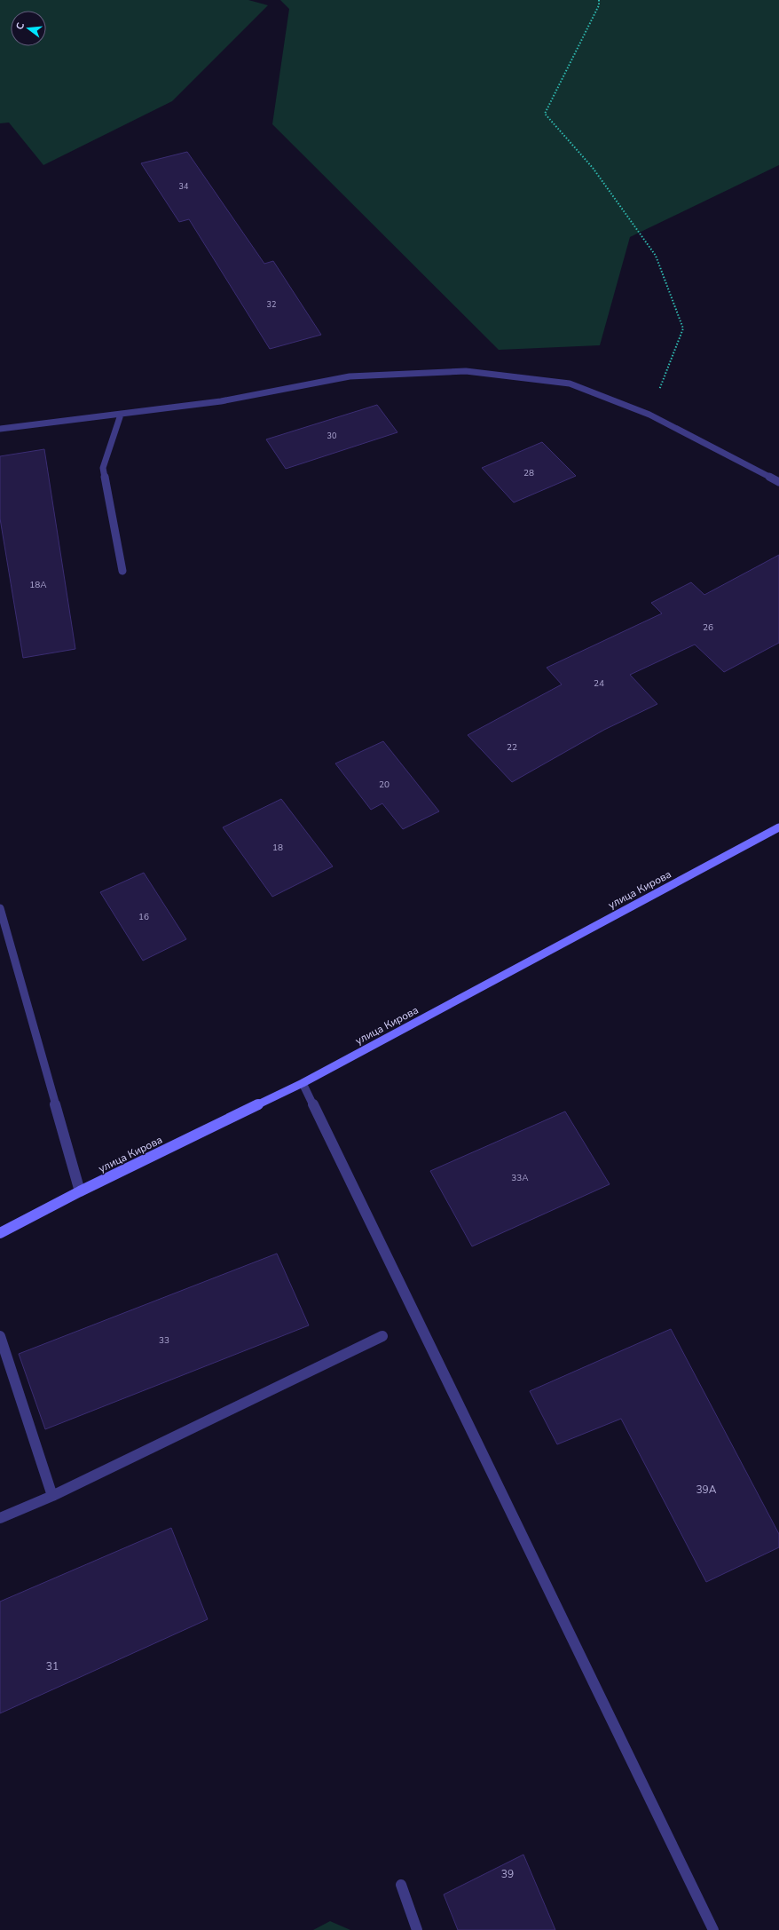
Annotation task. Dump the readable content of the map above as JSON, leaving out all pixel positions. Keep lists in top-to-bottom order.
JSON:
{
  "streets": {
    "main road": ["улица Кирова"]
  },
  "house_numbers": [
    "34",
    "32",
    "30",
    "28",
    "18А",
    "26",
    "24",
    "22",
    "20",
    "18",
    "16",
    "33А",
    "33",
    "39А",
    "31",
    "39"
  ],
  "north": "left"
}
